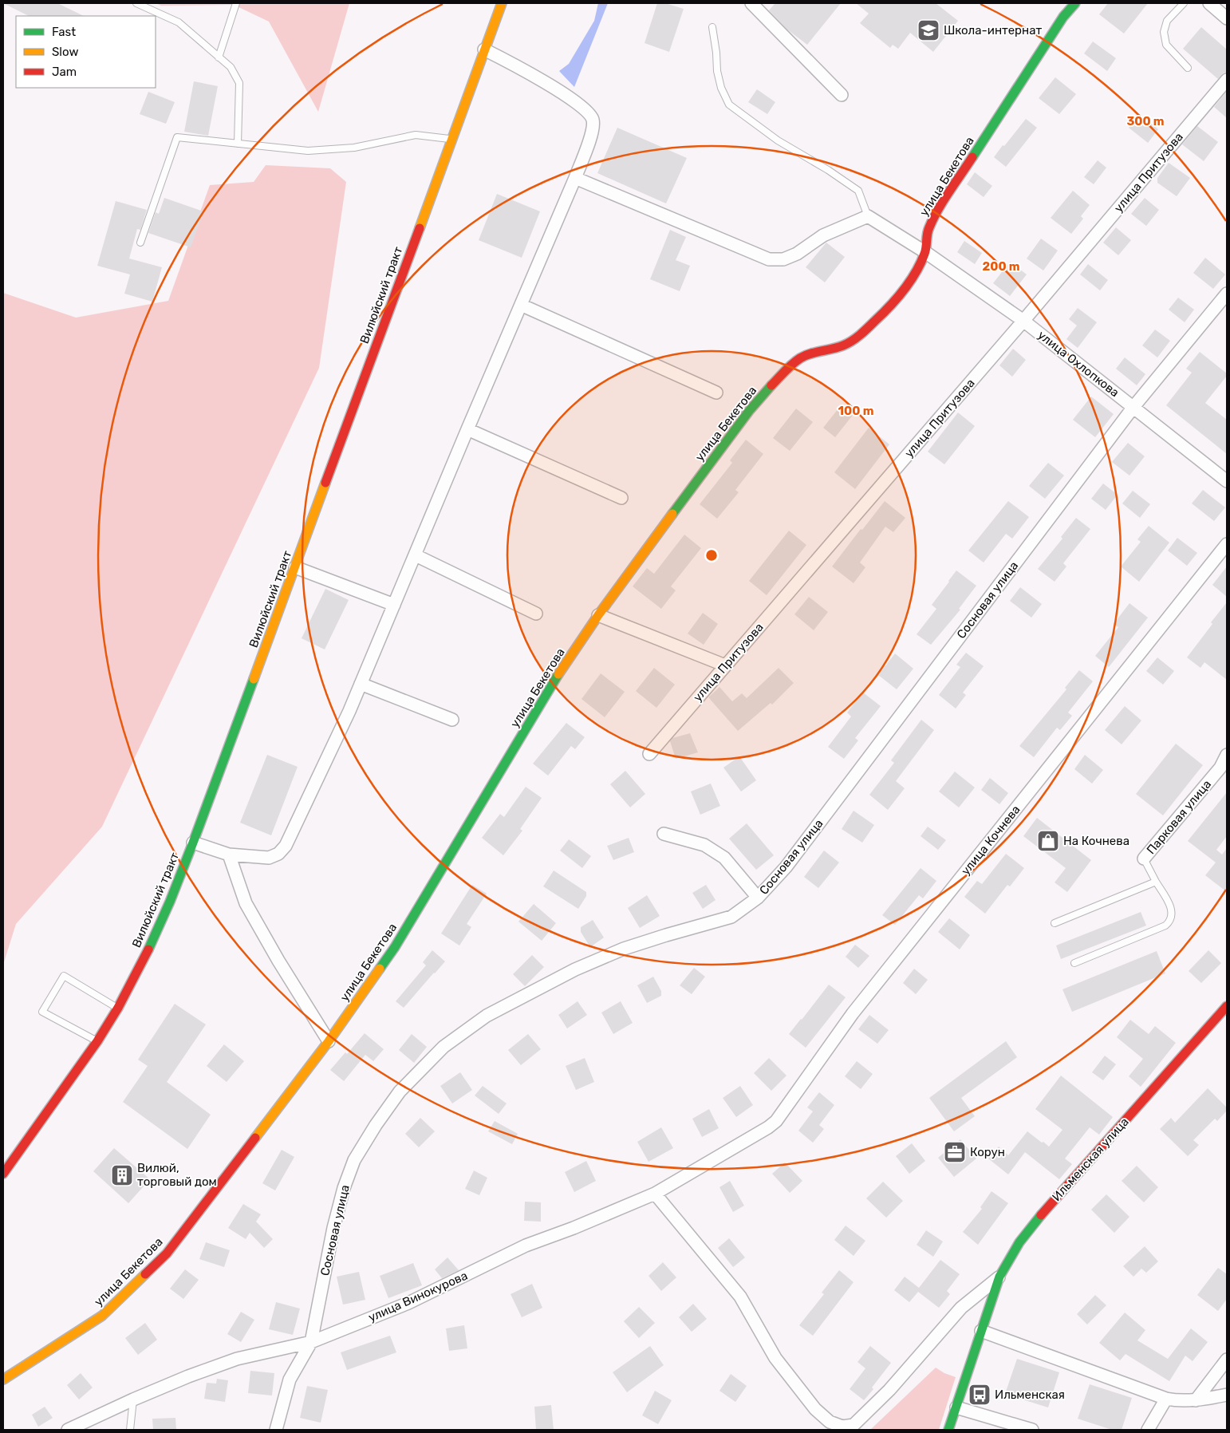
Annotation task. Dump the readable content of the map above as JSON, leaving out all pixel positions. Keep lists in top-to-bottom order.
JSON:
{
  "streets": {
    "main road": ["улица Бекетова", "Вилюйский тракт", "Ильменская улица"],
    "street": [
      "улица Притузова",
      "улица Охлопкова",
      "Сосновая улица",
      "Парковая улица",
      "улица Кочнева",
      "улица Винокурова"
    ]
  },
  "crossings": [
    ["улица Притузова", "улица Охлопкова"],
    ["улица Бекетова", "улица Охлопкова"],
    ["улица Охлопкова", "Сосновая улица"],
    ["Сосновая улица", "улица Винокурова"],
    ["улица Кочнева", "улица Винокурова"]
  ],
  "places": {
    "school or university": ["Школа-интернат"],
    "shop": ["На Кочнева"],
    "office": ["Корун"],
    "building": ["Вилюй, торговый дом"],
    "bus stop": ["Ильменская"]
  },
  "legend": ["Fast", "Slow", "Jam"],
  "rings": ["300 m", "200 m", "100 m"]
}
